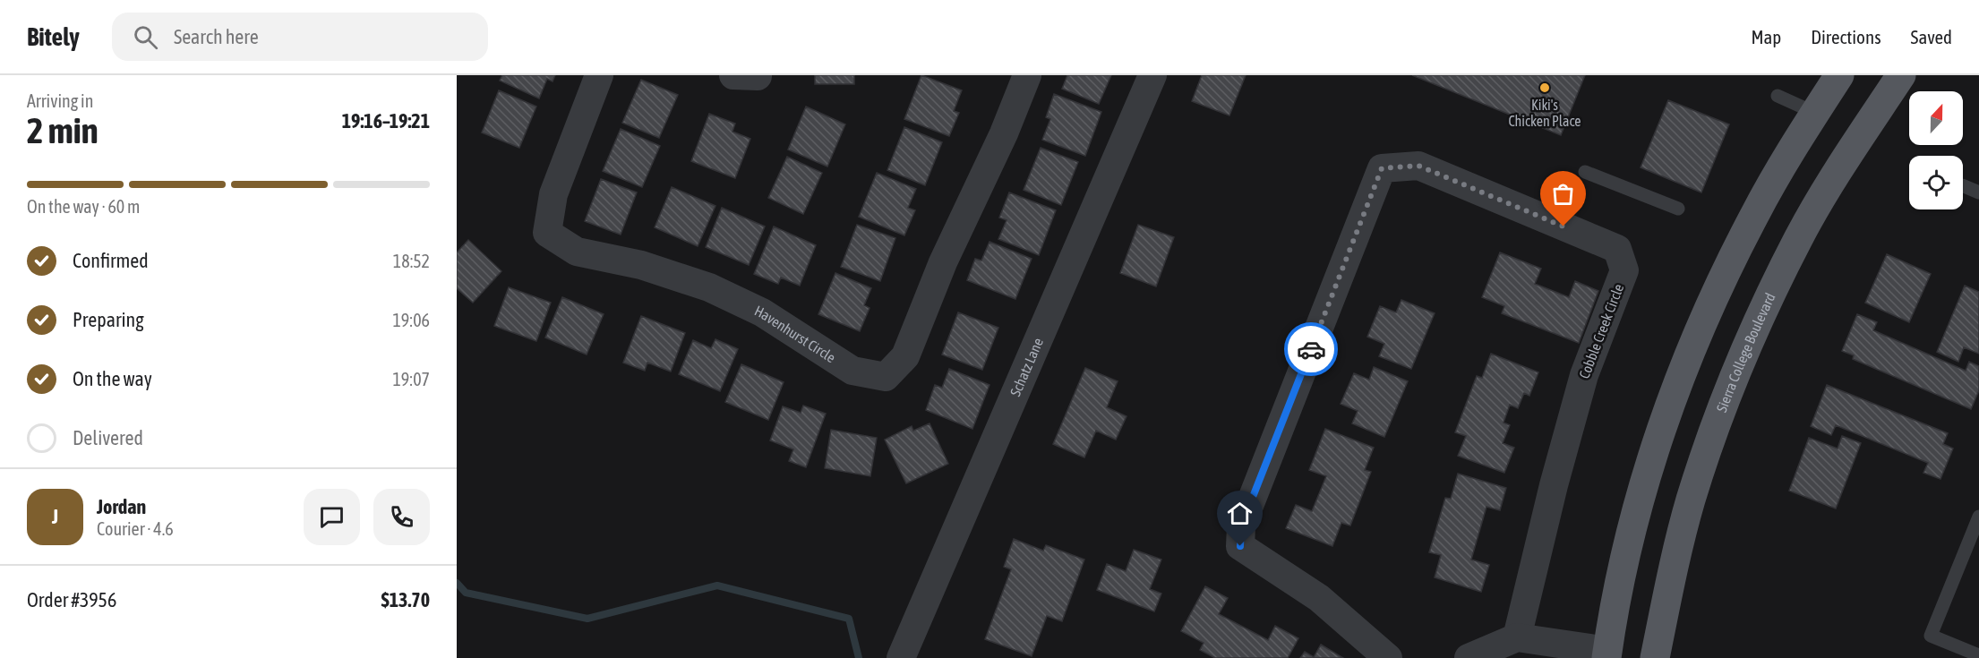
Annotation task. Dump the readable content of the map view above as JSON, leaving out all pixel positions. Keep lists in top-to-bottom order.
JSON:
{
  "streets": {
    "main road": ["Sierra College Boulevard"],
    "street": ["Cobble Creek Circle", "Havenhurst Circle", "Schatz Lane"]
  },
  "places": ["Kiki's Chicken Place"],
  "north": "top",
  "page": {
    "header": "Bitely",
    "search": "Search here",
    "nav": ["Map", "Directions", "Saved"],
    "heading": ["2 min", "Arriving in", "19:16–19:21"],
    "panel": [
      "Jordan",
      "Courier · 4.6",
      "Order #3956",
      "$13.70"
    ],
    "bar": "On the way · 60 m",
    "list": [
      ["Confirmed", "18:52"],
      ["Preparing", "19:06"],
      ["On the way", "19:07"],
      "Delivered"
    ],
    "round": "J"
  }
}
